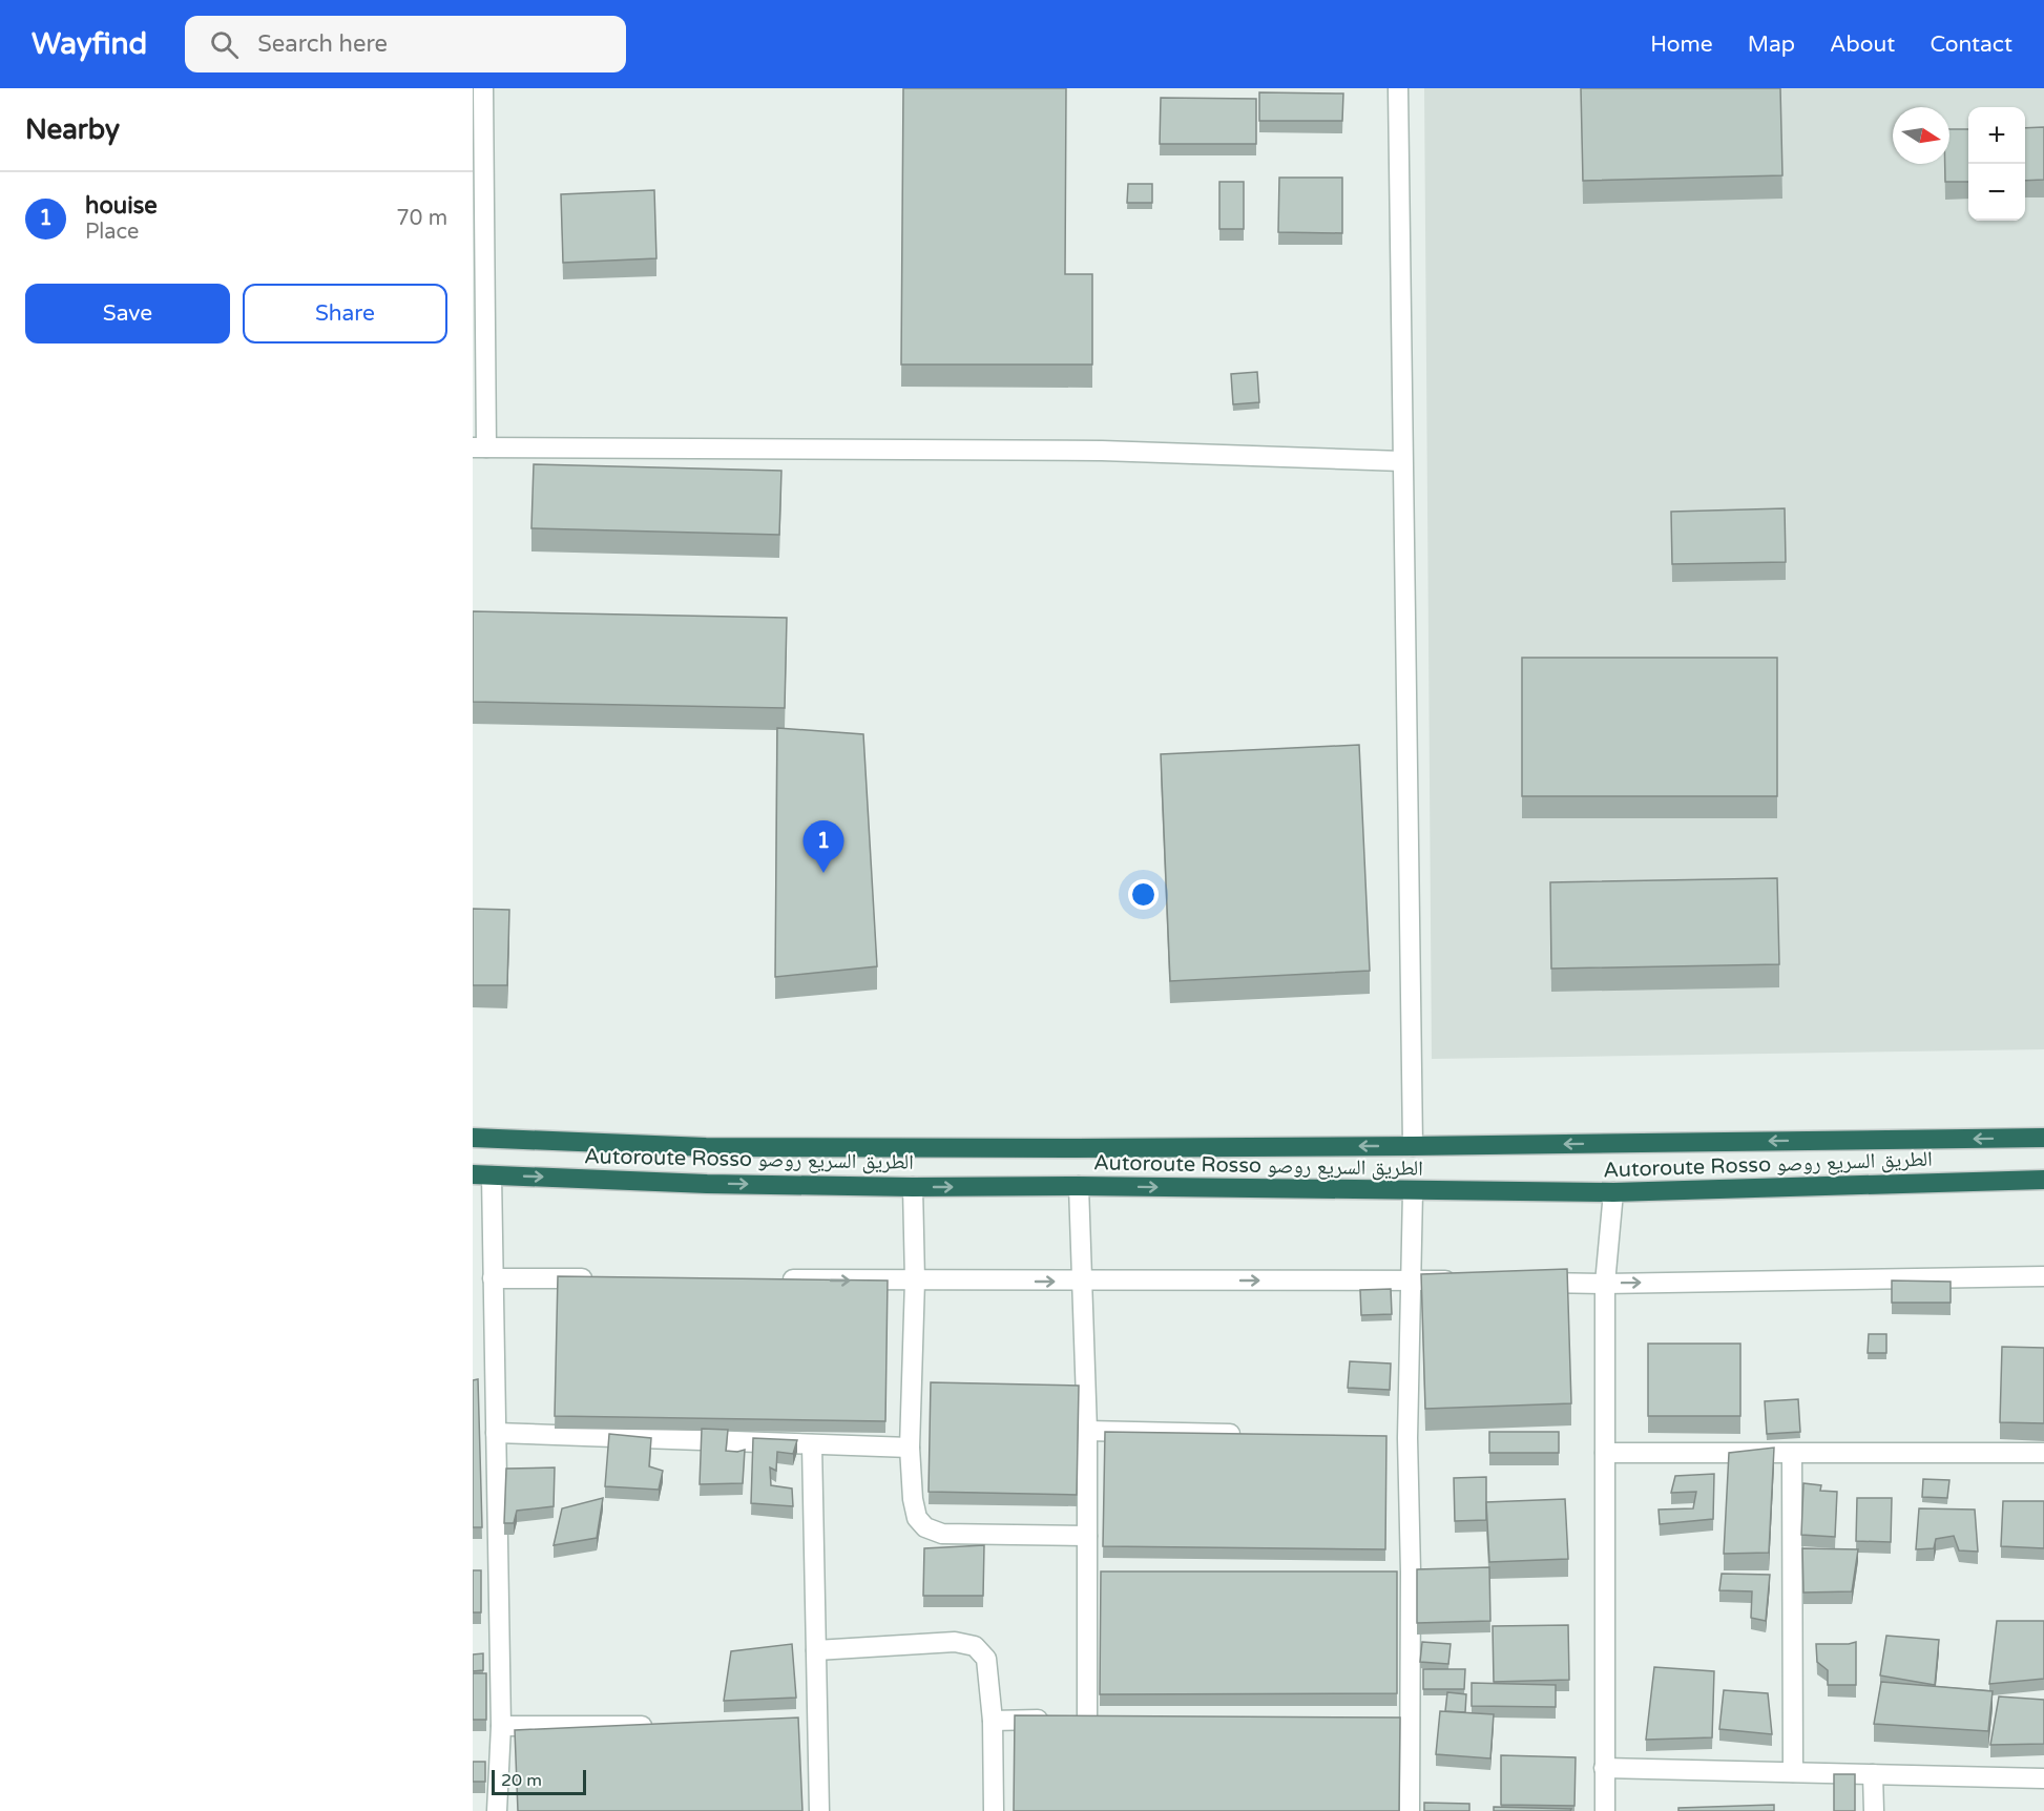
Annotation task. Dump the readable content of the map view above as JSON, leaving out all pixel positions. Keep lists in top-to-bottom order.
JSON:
{
  "streets": {
    "highway": ["Autoroute Rosso الطريق السريع روصو"]
  },
  "scale_bar": "20 m",
  "north": "right",
  "page": {
    "header": "Wayfind",
    "search": "Search here",
    "nav": [
      "Home",
      "Map",
      "About",
      "Contact"
    ],
    "heading": "Nearby",
    "map_buttons": ["+", "−"],
    "list": [
      {
        "mark": "1",
        "name": "houise",
        "note": "Place",
        "value": "70 m"
      }
    ],
    "buttons": ["Save", "Share"],
    "pins": "1",
    "scale": "20 m"
  }
}
